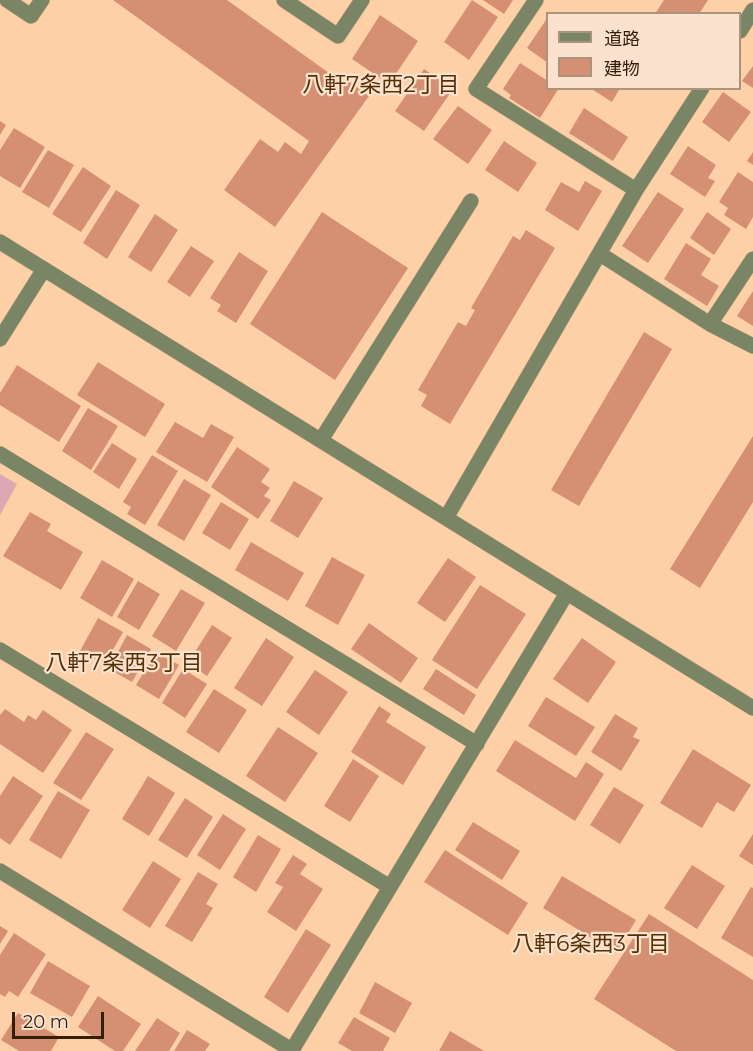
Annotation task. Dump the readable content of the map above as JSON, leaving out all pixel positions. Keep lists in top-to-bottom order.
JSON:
{
  "districts": ["八軒7条西2丁目", "八軒7条西3丁目", "八軒6条西3丁目"],
  "legend": ["道路", "建物"],
  "scale_bar": "20 m"
}
